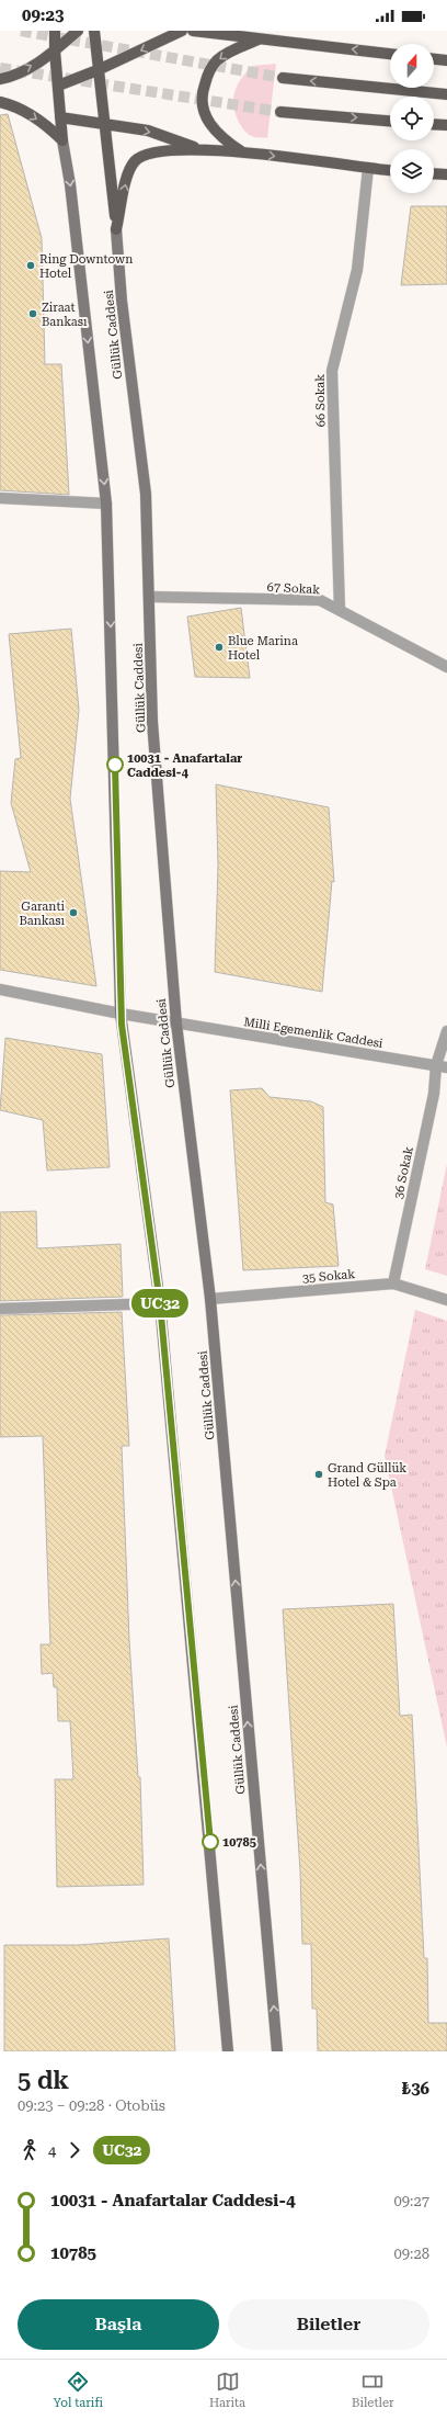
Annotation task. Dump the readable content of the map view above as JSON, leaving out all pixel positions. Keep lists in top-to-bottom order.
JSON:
{
  "streets": {
    "main road": ["Güllük Caddesi"],
    "street": [
      "66 Sokak",
      "67 Sokak",
      "Milli Egemenlik Caddesi",
      "36 Sokak",
      "35 Sokak"
    ]
  },
  "crossings": [
    ["Güllük Caddesi", "67 Sokak"],
    ["Güllük Caddesi", "Milli Egemenlik Caddesi"],
    ["Güllük Caddesi", "35 Sokak"],
    ["66 Sokak", "67 Sokak"],
    ["Milli Egemenlik Caddesi", "36 Sokak"],
    ["36 Sokak", "35 Sokak"]
  ],
  "places": [
    "Ring Downtown Hotel",
    "Ziraat Bankası",
    "Blue Marina Hotel",
    "10031 - Anafartalar Caddesi-4",
    "Garanti Bankası",
    "Grand Güllük Hotel & Spa",
    "10785"
  ],
  "lines": ["bus line UC32"],
  "north": "top",
  "page": {
    "status": "09:23",
    "on_map": "UC32",
    "heading": ["5 dk", "09:23 – 09:28 · Otobüs", "₺36"],
    "legs": ["4", "UC32"],
    "list": [
      {
        "name": "10031 - Anafartalar Caddesi-4",
        "value": "09:27"
      },
      {
        "name": "10785",
        "value": "09:28"
      }
    ],
    "buttons": ["Başla", "Biletler"],
    "tabs": ["Yol tarifi", "Harita", "Biletler"]
  }
}
